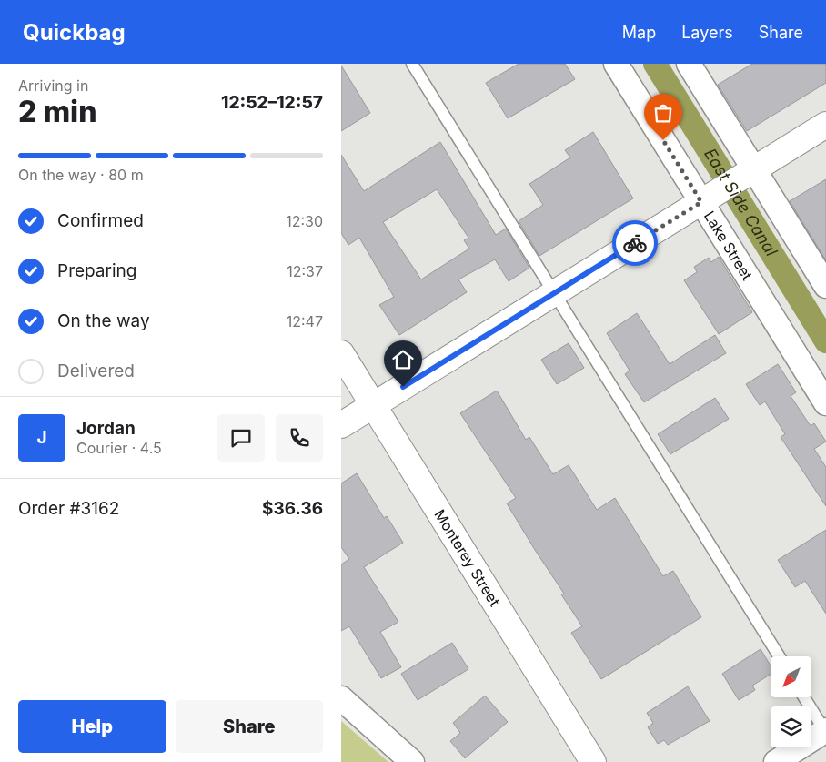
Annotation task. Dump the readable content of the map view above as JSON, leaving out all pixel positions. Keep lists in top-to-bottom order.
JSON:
{
  "streets": {
    "street": ["Lake Street", "Monterey Street"]
  },
  "water": ["East Side Canal"],
  "north": "bottom left",
  "page": {
    "header": "Quickbag",
    "nav": ["Map", "Layers", "Share"],
    "heading": ["2 min", "Arriving in", "12:52–12:57"],
    "panel": [
      "Jordan",
      "Courier · 4.5",
      "Order #3162",
      "$36.36"
    ],
    "bar": "On the way · 80 m",
    "list": [
      ["Confirmed", "12:30"],
      ["Preparing", "12:37"],
      ["On the way", "12:47"],
      "Delivered"
    ],
    "round": "J",
    "buttons": ["Help", "Share"]
  }
}
